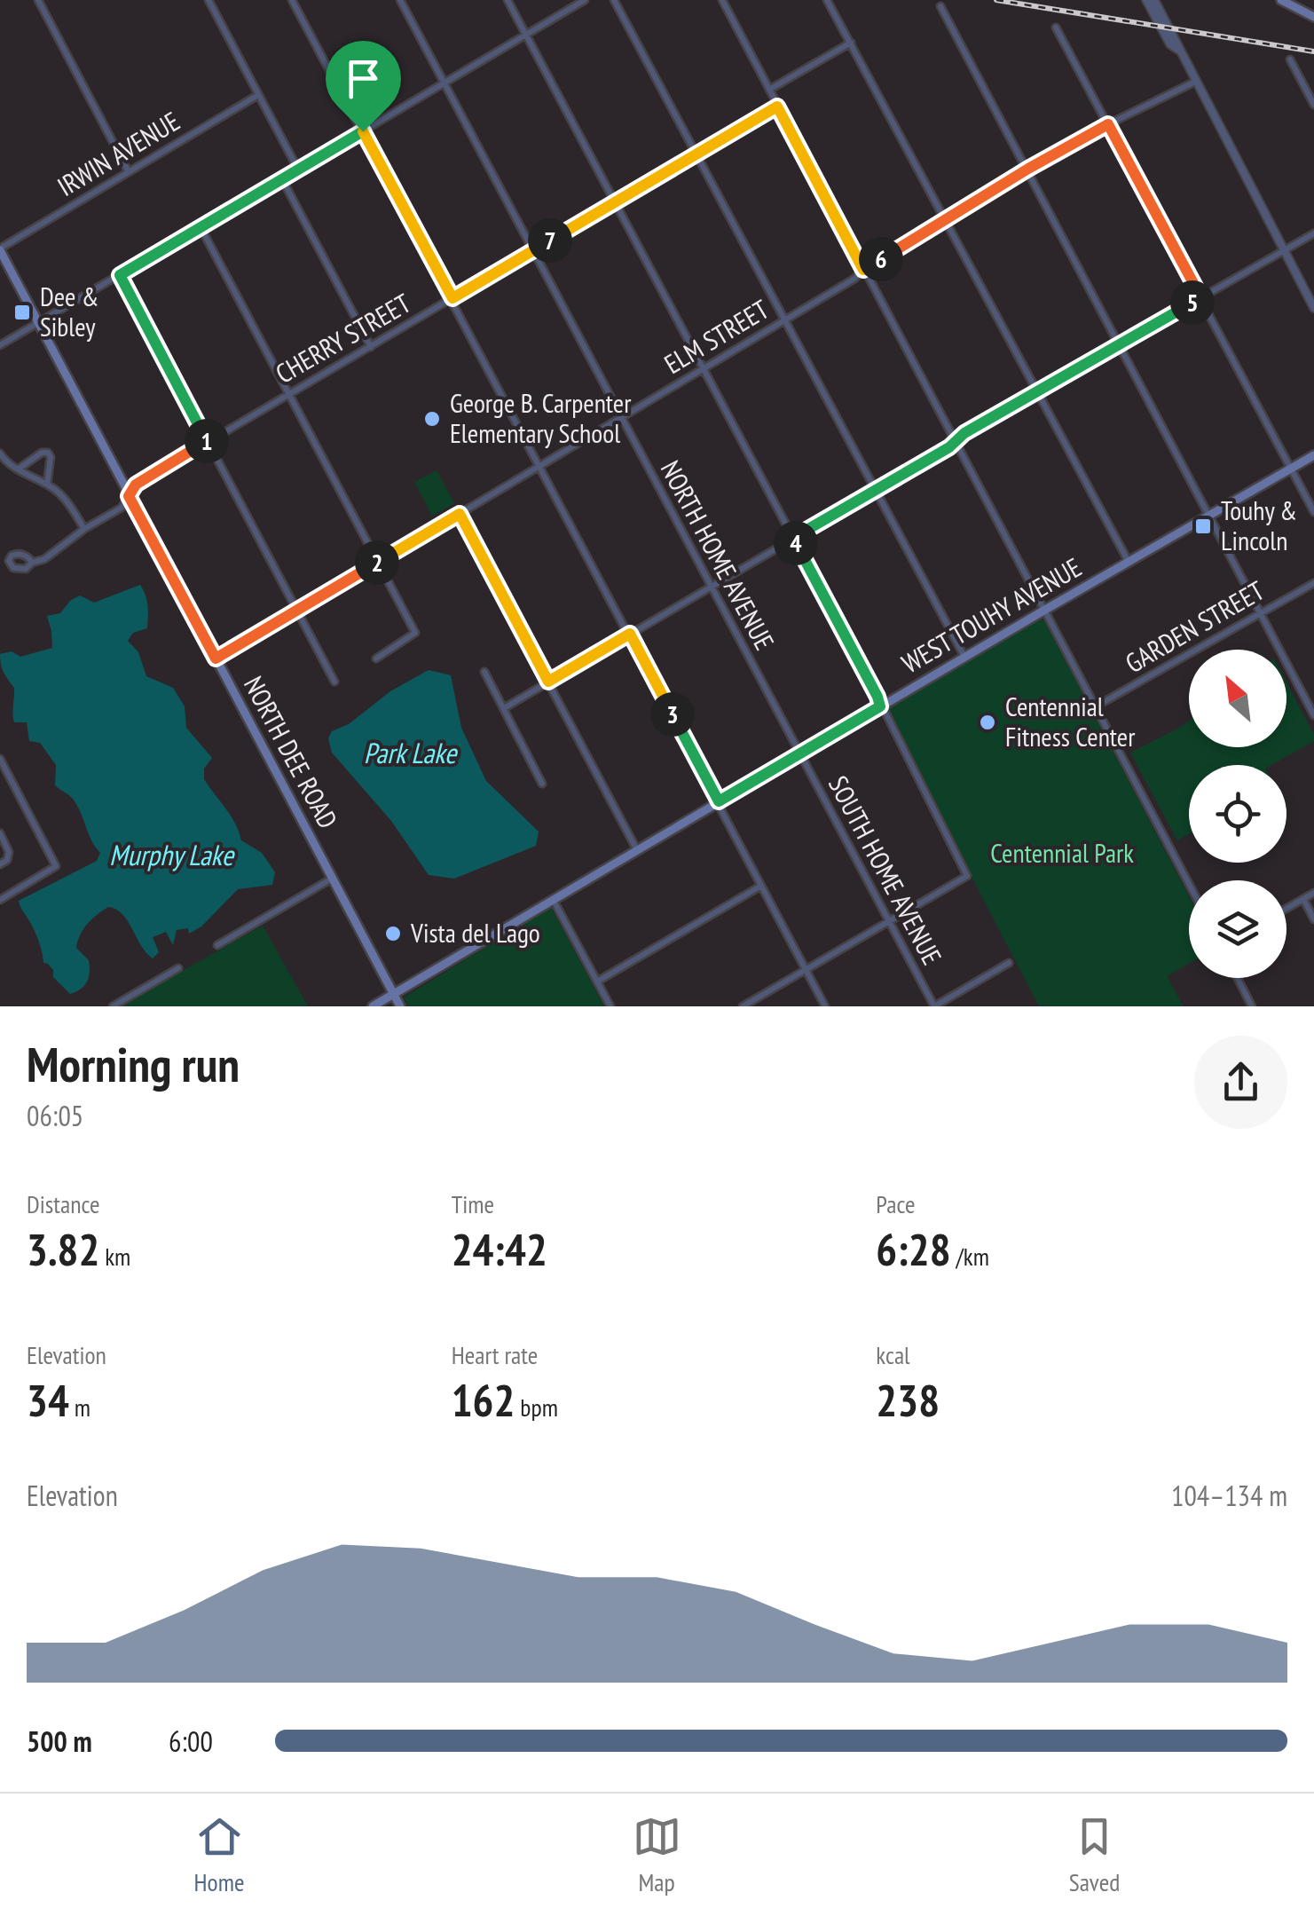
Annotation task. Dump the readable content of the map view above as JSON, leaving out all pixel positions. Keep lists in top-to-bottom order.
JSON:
{
  "streets": {
    "main road": ["WEST TOUHY AVENUE", "NORTH DEE ROAD"],
    "street": [
      "IRWIN AVENUE",
      "ELM STREET",
      "CHERRY STREET",
      "NORTH HOME AVENUE",
      "GARDEN STREET",
      "SOUTH HOME AVENUE"
    ]
  },
  "crossings": [
    ["IRWIN AVENUE", "NORTH DEE ROAD"],
    ["ELM STREET", "NORTH HOME AVENUE"],
    ["ELM STREET", "NORTH DEE ROAD"],
    ["CHERRY STREET", "NORTH HOME AVENUE"],
    ["CHERRY STREET", "NORTH DEE ROAD"],
    ["NORTH HOME AVENUE", "WEST TOUHY AVENUE"],
    ["NORTH HOME AVENUE", "SOUTH HOME AVENUE"],
    ["WEST TOUHY AVENUE", "NORTH DEE ROAD"],
    ["WEST TOUHY AVENUE", "SOUTH HOME AVENUE"]
  ],
  "water": ["Park Lake", "Murphy Lake"],
  "parks": ["Centennial Park"],
  "places": {
    "transit": ["Dee & Sibley", "Touhy & Lincoln"],
    "other": ["George B. Carpenter Elementary School", "Centennial Fitness Center", "Vista del Lago"]
  },
  "north": "top left",
  "page": {
    "pins": [
      "7",
      "6",
      "5",
      "1",
      "4",
      "2",
      "3"
    ],
    "heading": ["Morning run", "06:05"],
    "stats": [
      ["Distance", "3.82 km"],
      ["Time", "24:42"],
      ["Pace", "6:28 /km"],
      ["Elevation", "34 m"],
      ["Heart rate", "162 bpm"],
      ["kcal", "238"]
    ],
    "chart": ["Elevation", "104–134 m"],
    "list": [
      {
        "name": "500 m",
        "note": "6:00"
      }
    ],
    "tabs": ["Home", "Map", "Saved"]
  }
}
